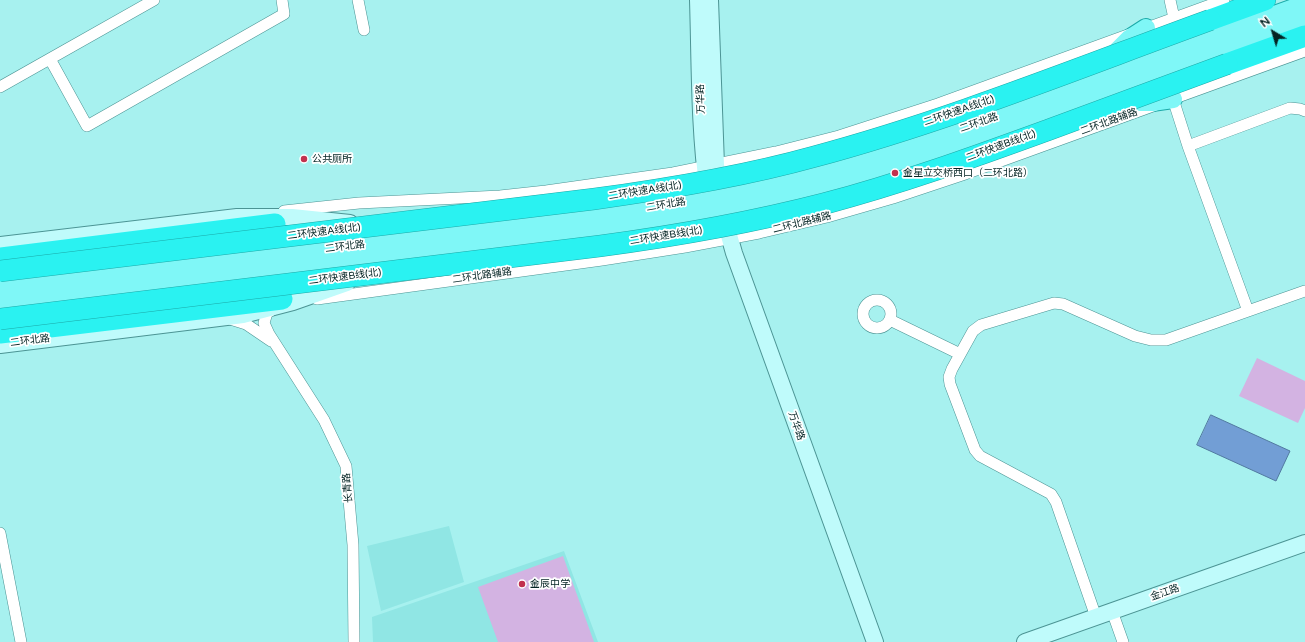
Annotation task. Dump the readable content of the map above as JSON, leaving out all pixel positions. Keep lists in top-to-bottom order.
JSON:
{
  "streets": {
    "highway": ["二环快速A线(北)", "二环快速B线(北)"],
    "main road": ["二环北路"],
    "street": [
      "万华路",
      "二环北路辅路",
      "长青路",
      "金江路"
    ]
  },
  "crossings": [
    ["万华路", "二环北路辅路"],
    ["万华路", "二环北路"],
    ["二环快速A线(北)", "二环北路"],
    ["二环快速A线(北)", "二环快速B线(北)"],
    ["二环北路辅路", "二环北路"],
    ["二环北路", "二环快速B线(北)"]
  ],
  "places": ["公共厕所", "金星立交桥西口（二环北路）", "金辰中学"],
  "north": "top left"
}
